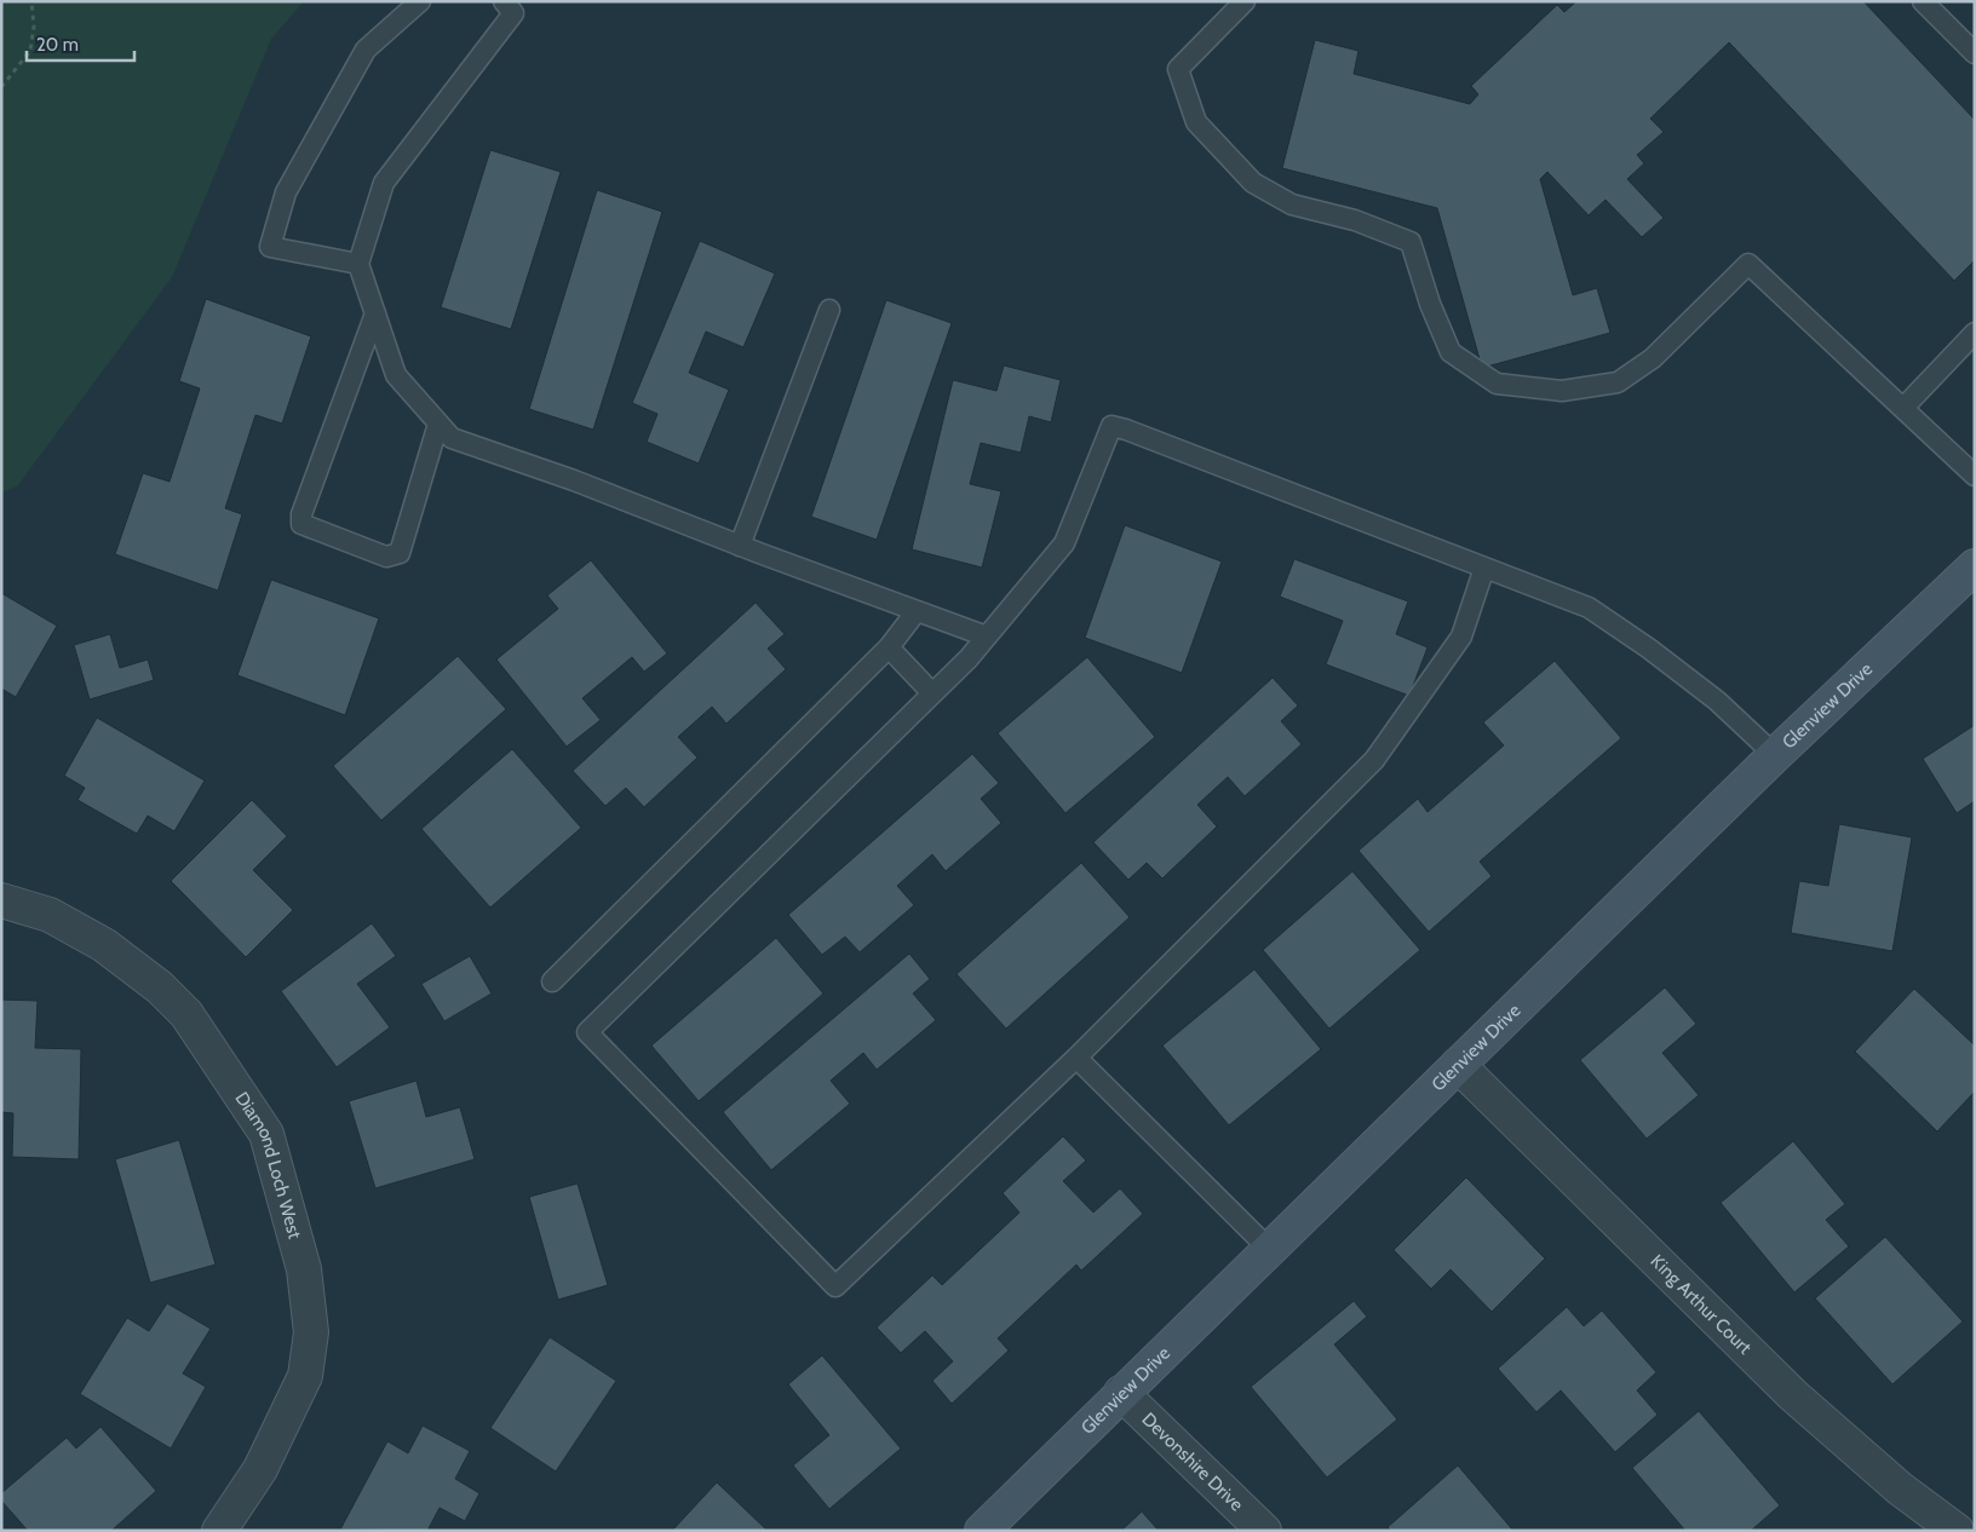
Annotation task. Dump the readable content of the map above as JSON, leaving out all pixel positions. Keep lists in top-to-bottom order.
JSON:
{
  "streets": {
    "main road": ["Glenview Drive"],
    "street": ["Diamond Loch West", "King Arthur Court", "Devonshire Drive"]
  },
  "crossings": [
    ["Glenview Drive", "King Arthur Court"],
    ["Glenview Drive", "Devonshire Drive"]
  ],
  "scale_bar": "20 m"
}
